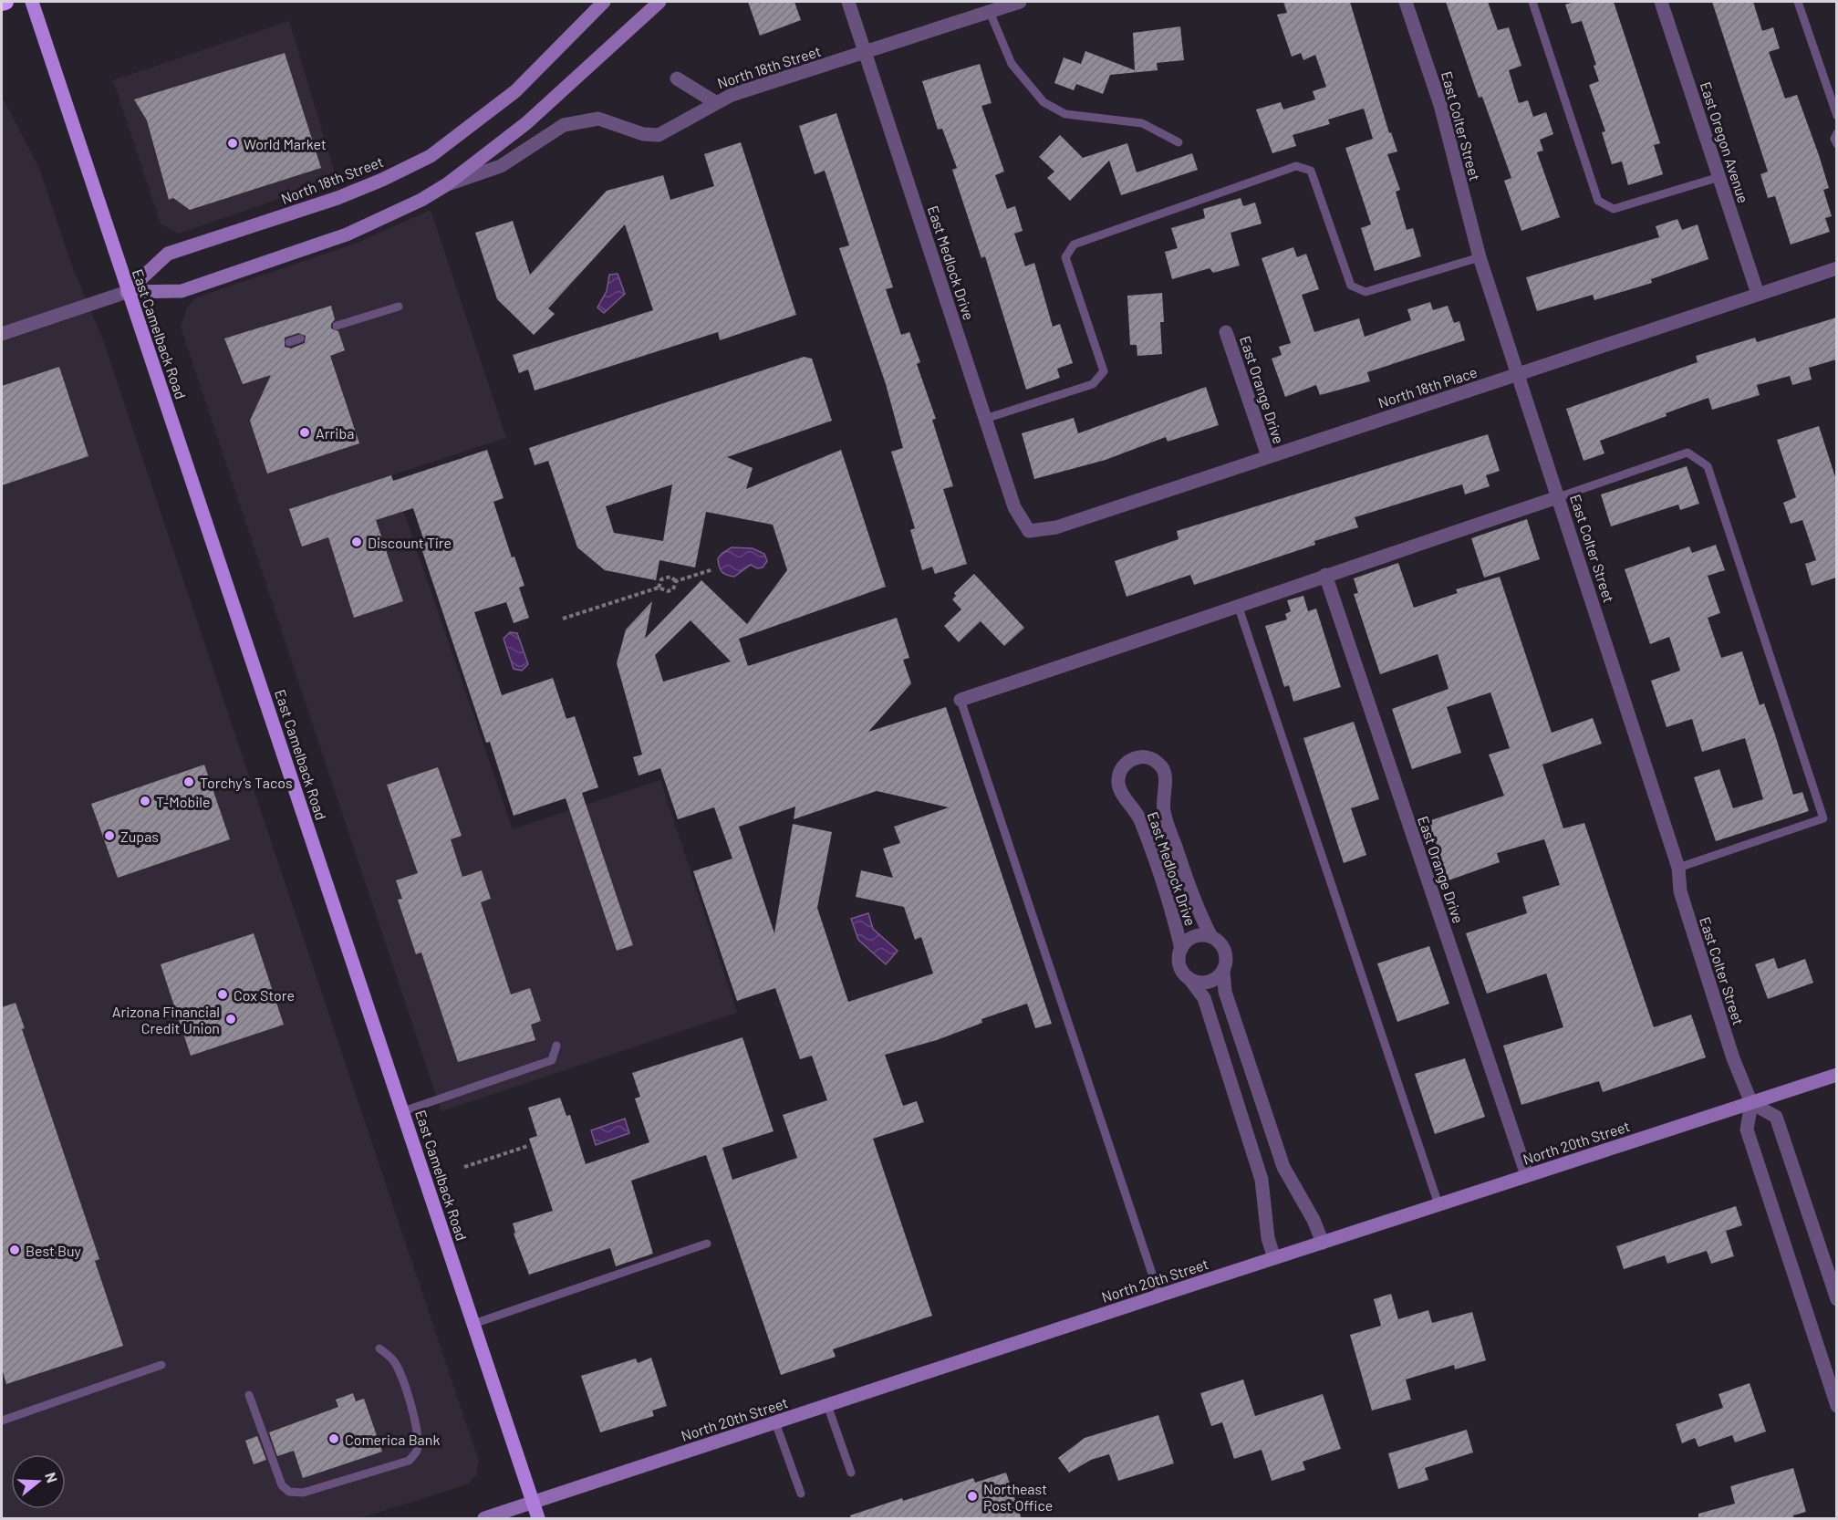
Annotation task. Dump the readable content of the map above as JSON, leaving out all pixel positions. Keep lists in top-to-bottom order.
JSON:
{
  "streets": {
    "main road": ["East Camelback Road"],
    "street": [
      "North 18th Street",
      "East Colter Street",
      "East Oregon Avenue",
      "East Medlock Drive",
      "North 18th Place",
      "East Orange Drive",
      "North 20th Street"
    ]
  },
  "crossings": [
    ["North 18th Street", "East Medlock Drive"],
    ["North 18th Street", "East Camelback Road"],
    ["East Colter Street", "North 18th Place"],
    ["East Colter Street", "North 20th Street"],
    ["East Oregon Avenue", "North 18th Place"],
    ["East Medlock Drive", "North 18th Place"],
    ["East Medlock Drive", "North 20th Street"],
    ["East Camelback Road", "North 20th Street"],
    ["North 18th Place", "East Orange Drive"],
    ["East Orange Drive", "North 20th Street"]
  ],
  "places": [
    "World Market",
    "Arriba",
    "Discount Tire",
    "Torchy’s Tacos",
    "T-Mobile",
    "Zupas",
    "Cox Store",
    "Arizona Financial Credit Union",
    "Best Buy",
    "Comerica Bank",
    "Northeast Post Office"
  ],
  "north": "right"
}
